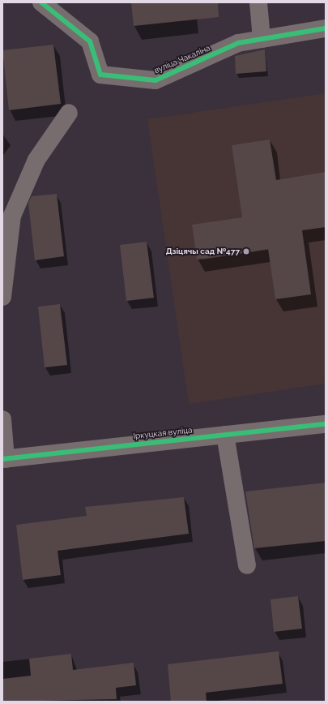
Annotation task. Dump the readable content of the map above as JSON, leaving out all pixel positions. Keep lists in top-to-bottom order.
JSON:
{
  "streets": {
    "street": ["вуліца Чакаліна", "Іркуцкая вуліца"]
  },
  "places": ["Дзіцячы сад №477"]
}
